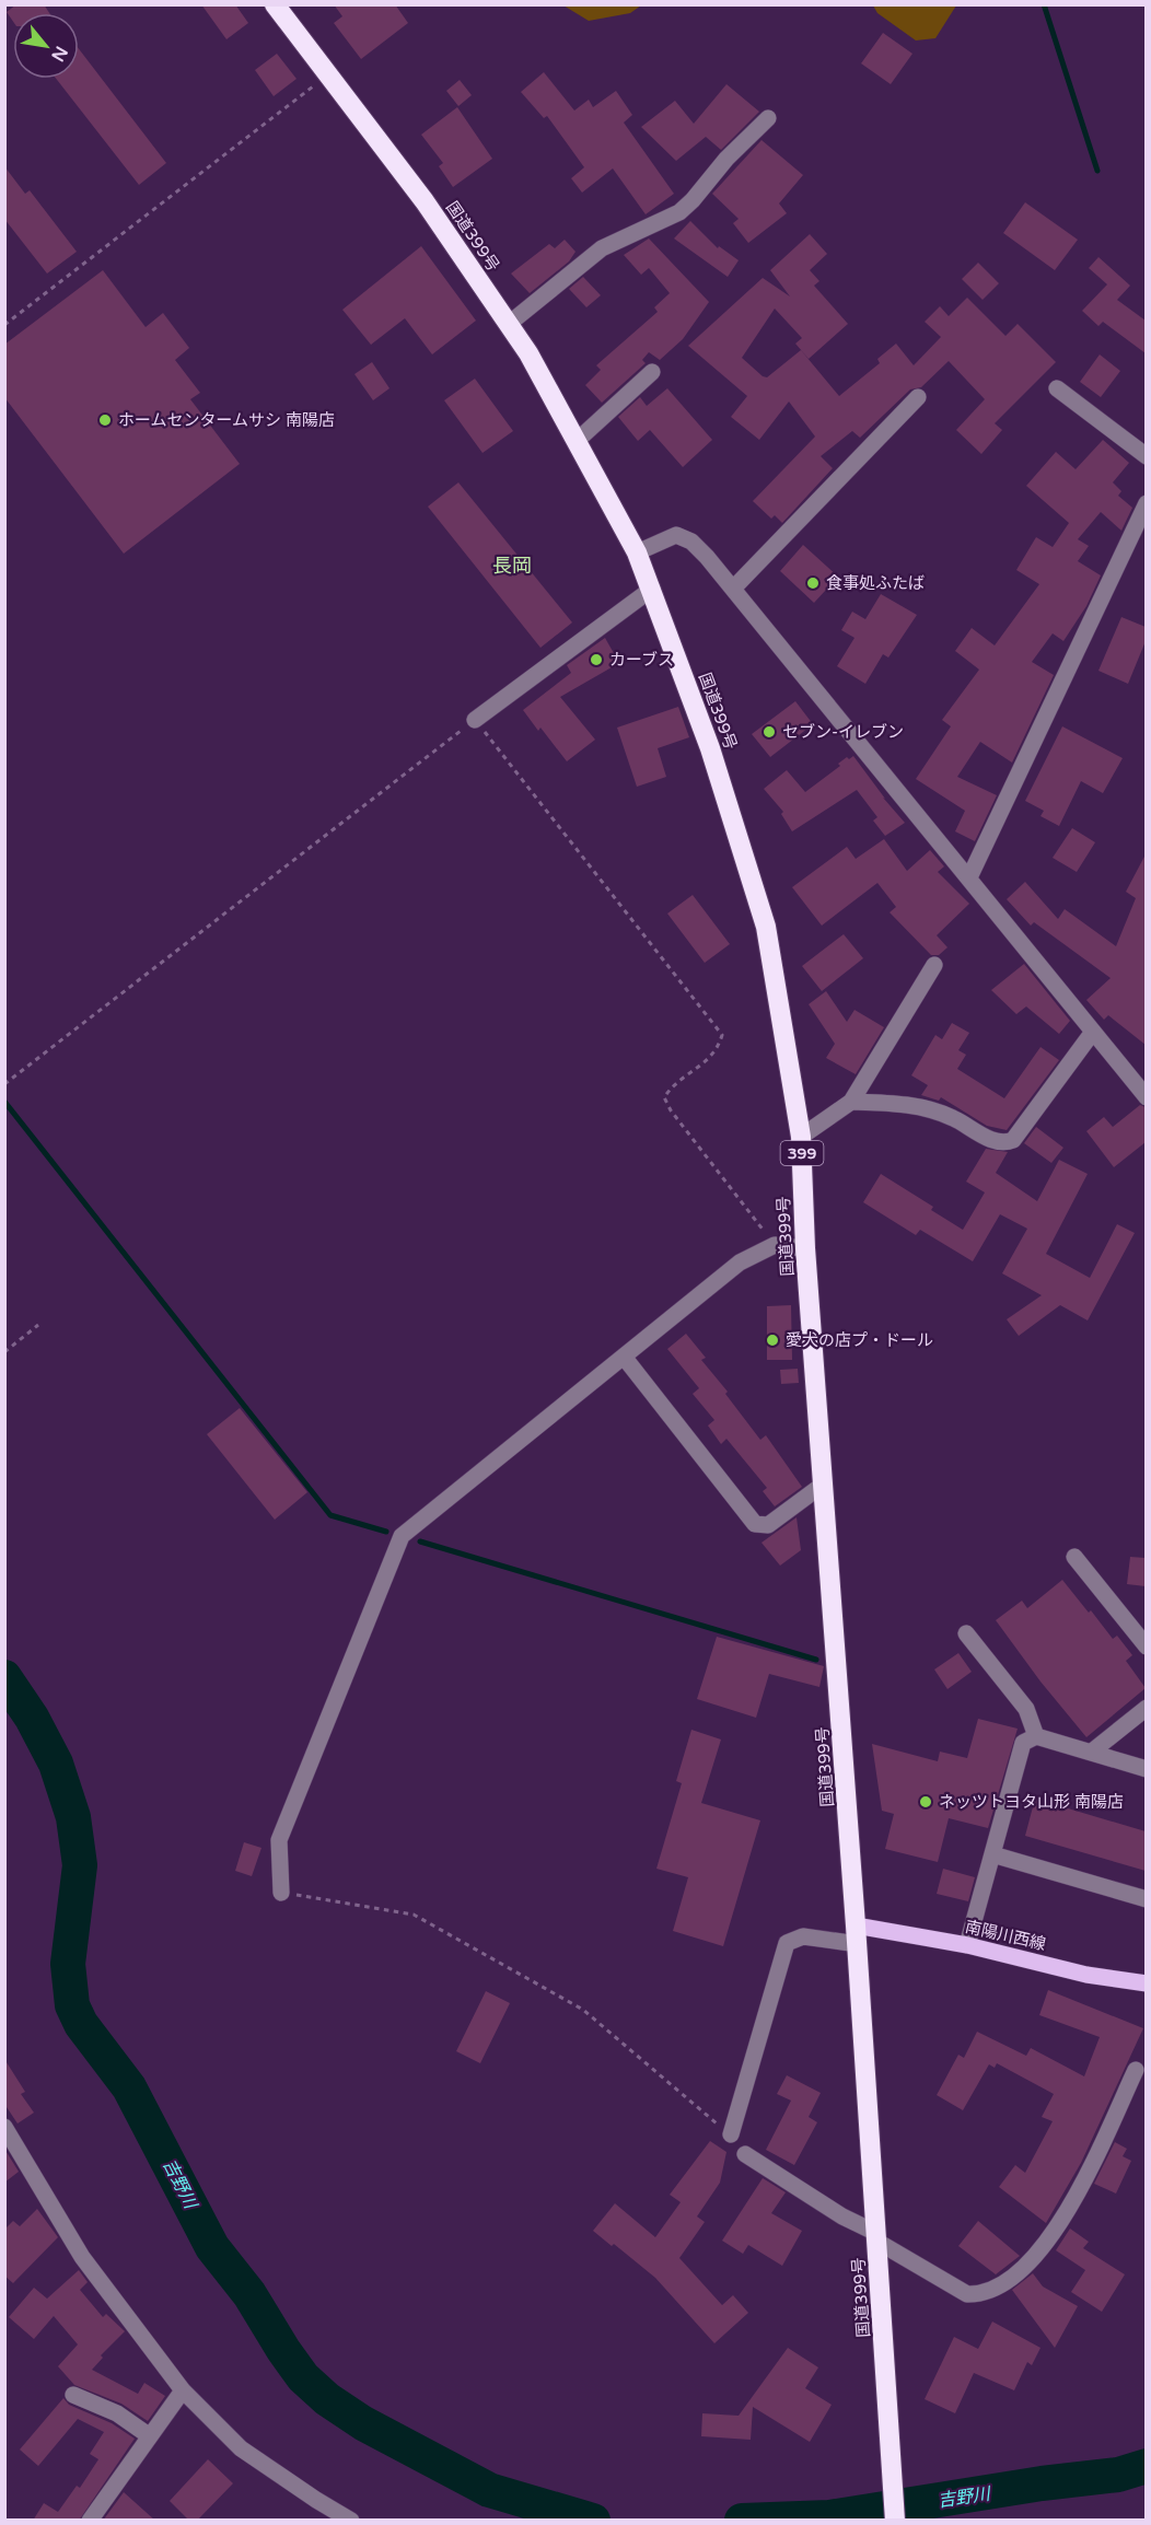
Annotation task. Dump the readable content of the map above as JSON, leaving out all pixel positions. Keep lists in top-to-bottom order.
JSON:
{
  "streets": {
    "highway": ["国道399号", "399"],
    "main road": ["南陽川西線"]
  },
  "crossings": [
    ["国道399号", "南陽川西線"]
  ],
  "districts": ["長岡"],
  "water": ["吉野川"],
  "places": [
    "ホームセンタームサシ 南陽店",
    "食事処ふたば",
    "カーブス",
    "セブン-イレブン",
    "愛犬の店プ・ドール",
    "ネッツトヨタ山形 南陽店"
  ],
  "north": "bottom right"
}
